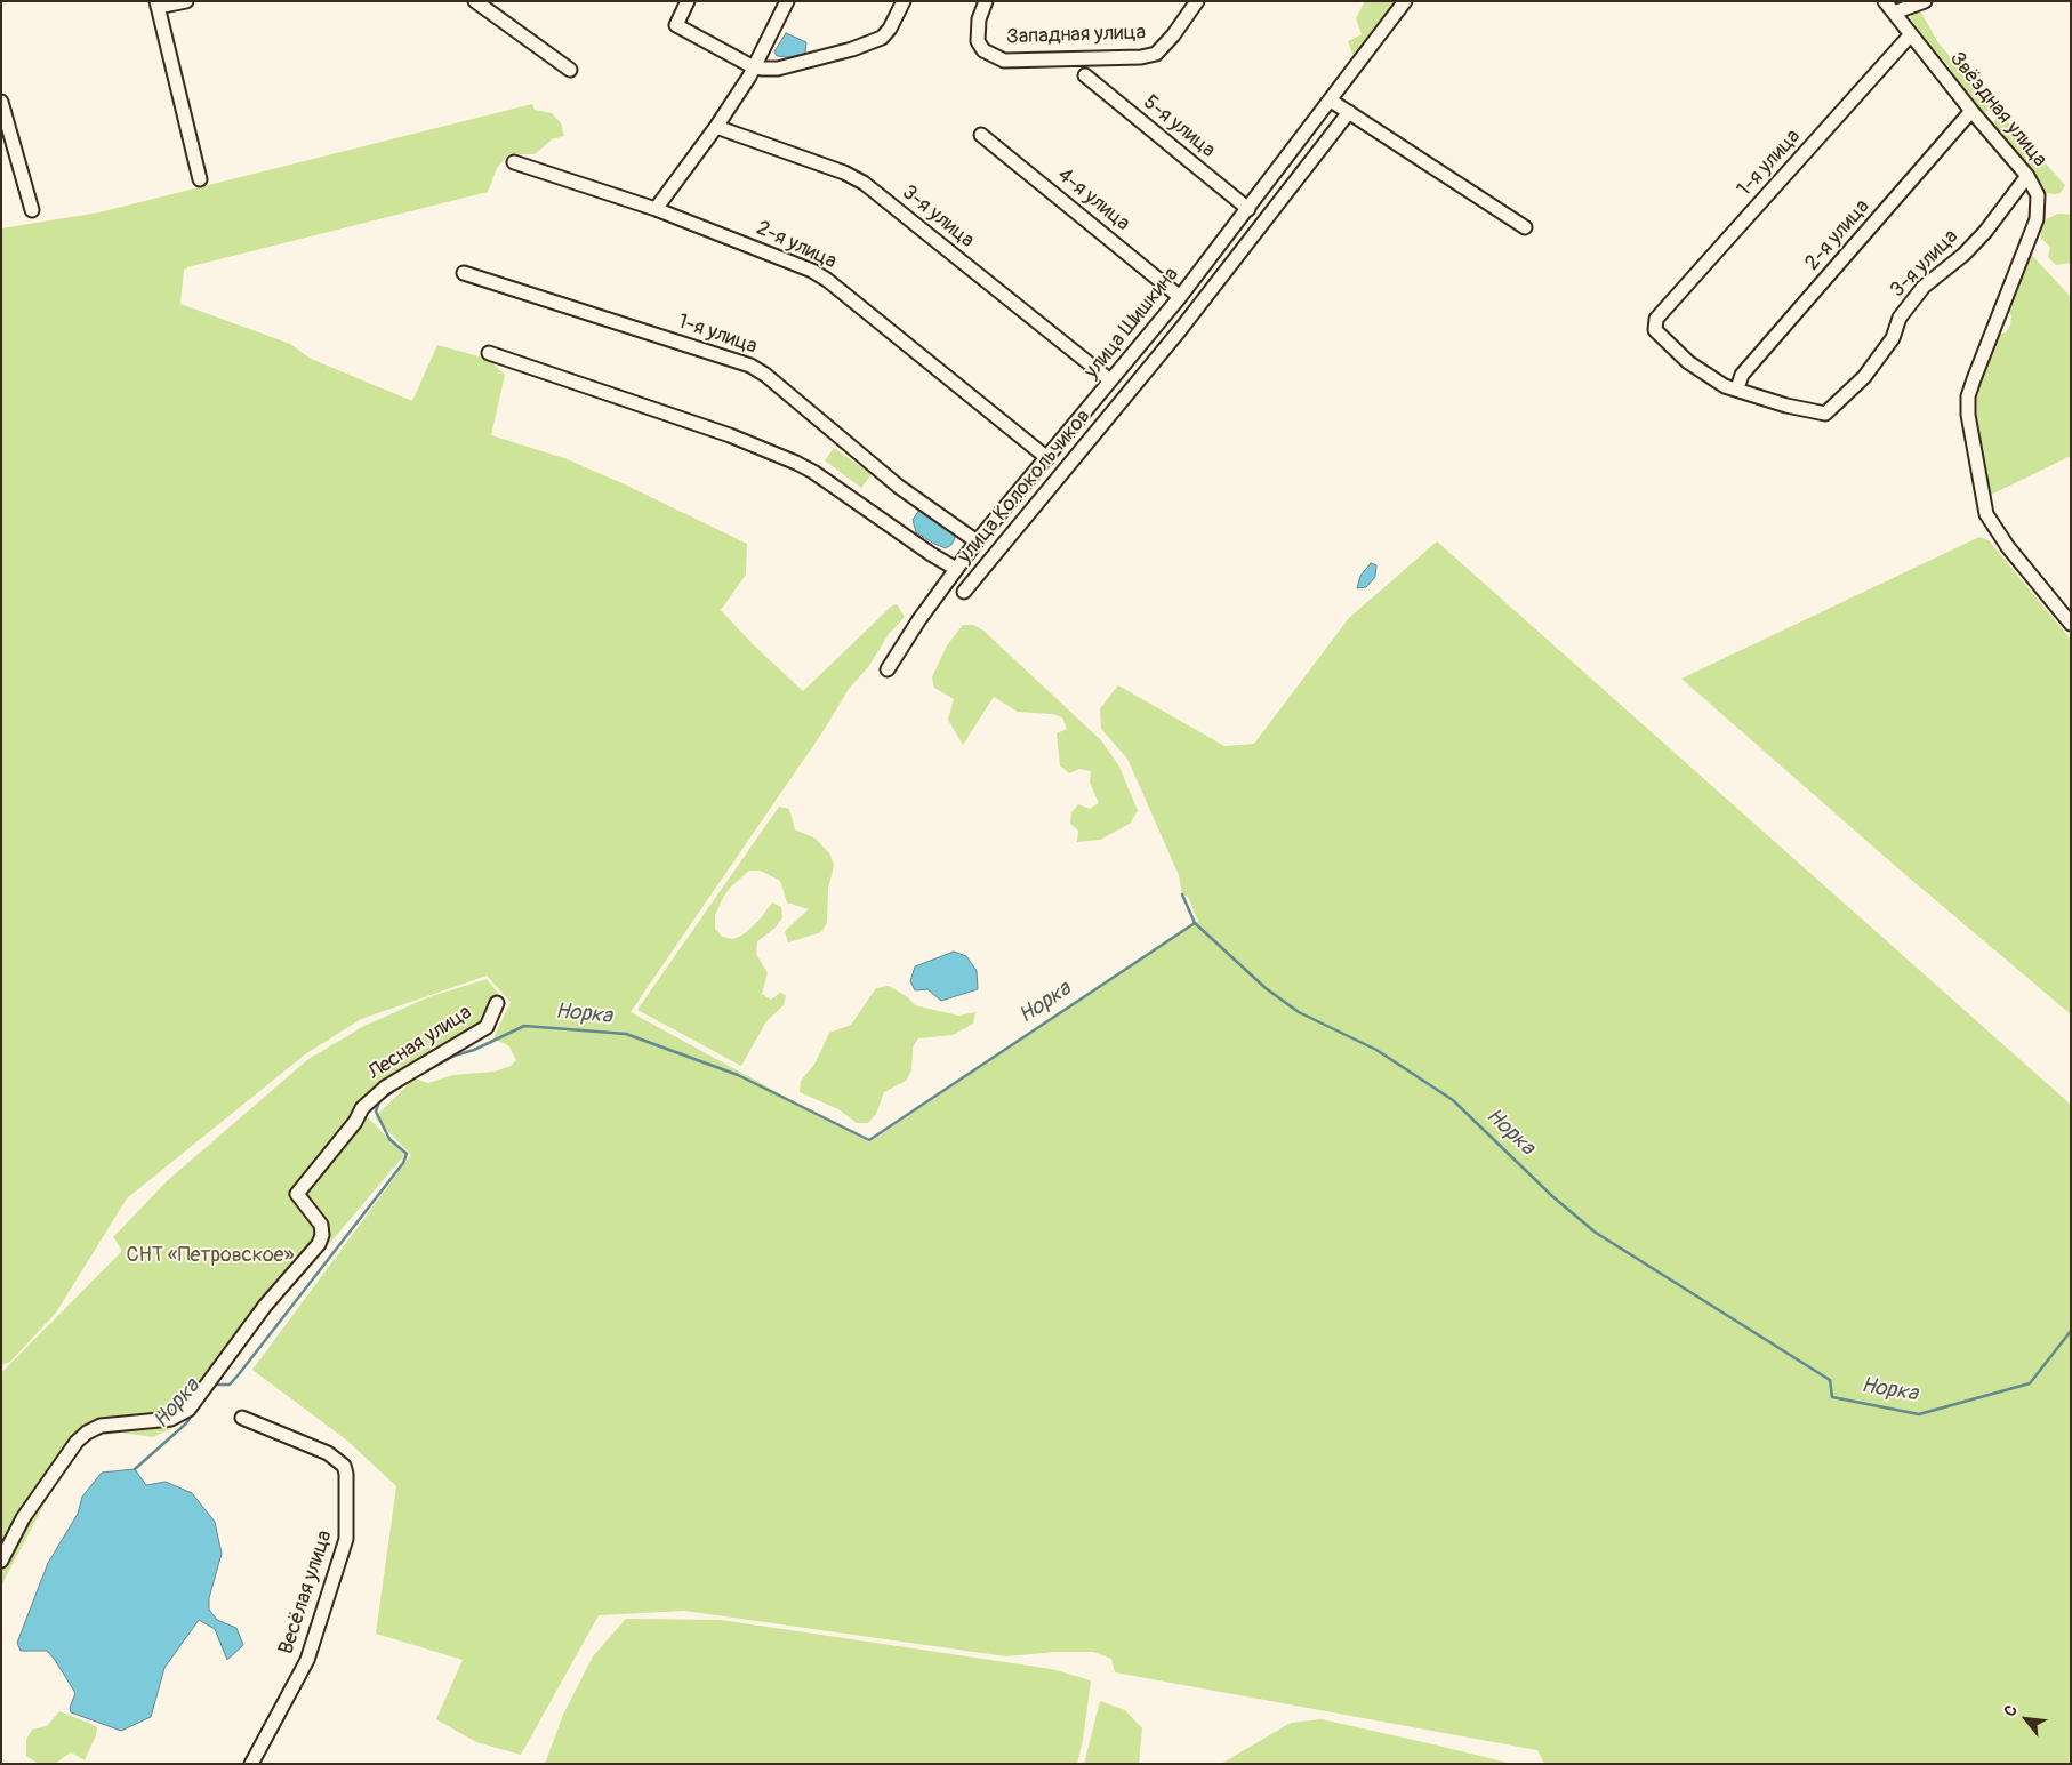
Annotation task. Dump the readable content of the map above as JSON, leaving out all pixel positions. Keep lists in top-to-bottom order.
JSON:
{
  "streets": {
    "street": [
      "Западная улица",
      "Звёздная улица",
      "5-я улица",
      "1-я улица",
      "4-я улица",
      "3-я улица",
      "2-я улица",
      "улица Шишкина",
      "улица Колокольчиков",
      "Лесная улица",
      "Весёлая улица"
    ]
  },
  "crossings": [
    ["Звёздная улица", "1-я улица"],
    ["Звёздная улица", "3-я улица"],
    ["Звёздная улица", "2-я улица"],
    ["5-я улица", "улица Шишкина"],
    ["1-я улица", "3-я улица"],
    ["1-я улица", "2-я улица"],
    ["1-я улица", "улица Шишкина"],
    ["4-я улица", "улица Шишкина"],
    ["3-я улица", "2-я улица"],
    ["3-я улица", "улица Шишкина"],
    ["2-я улица", "улица Шишкина"]
  ],
  "water": ["Норка"],
  "parks": ["СНТ «Петровское»"],
  "north": "top left"
}
